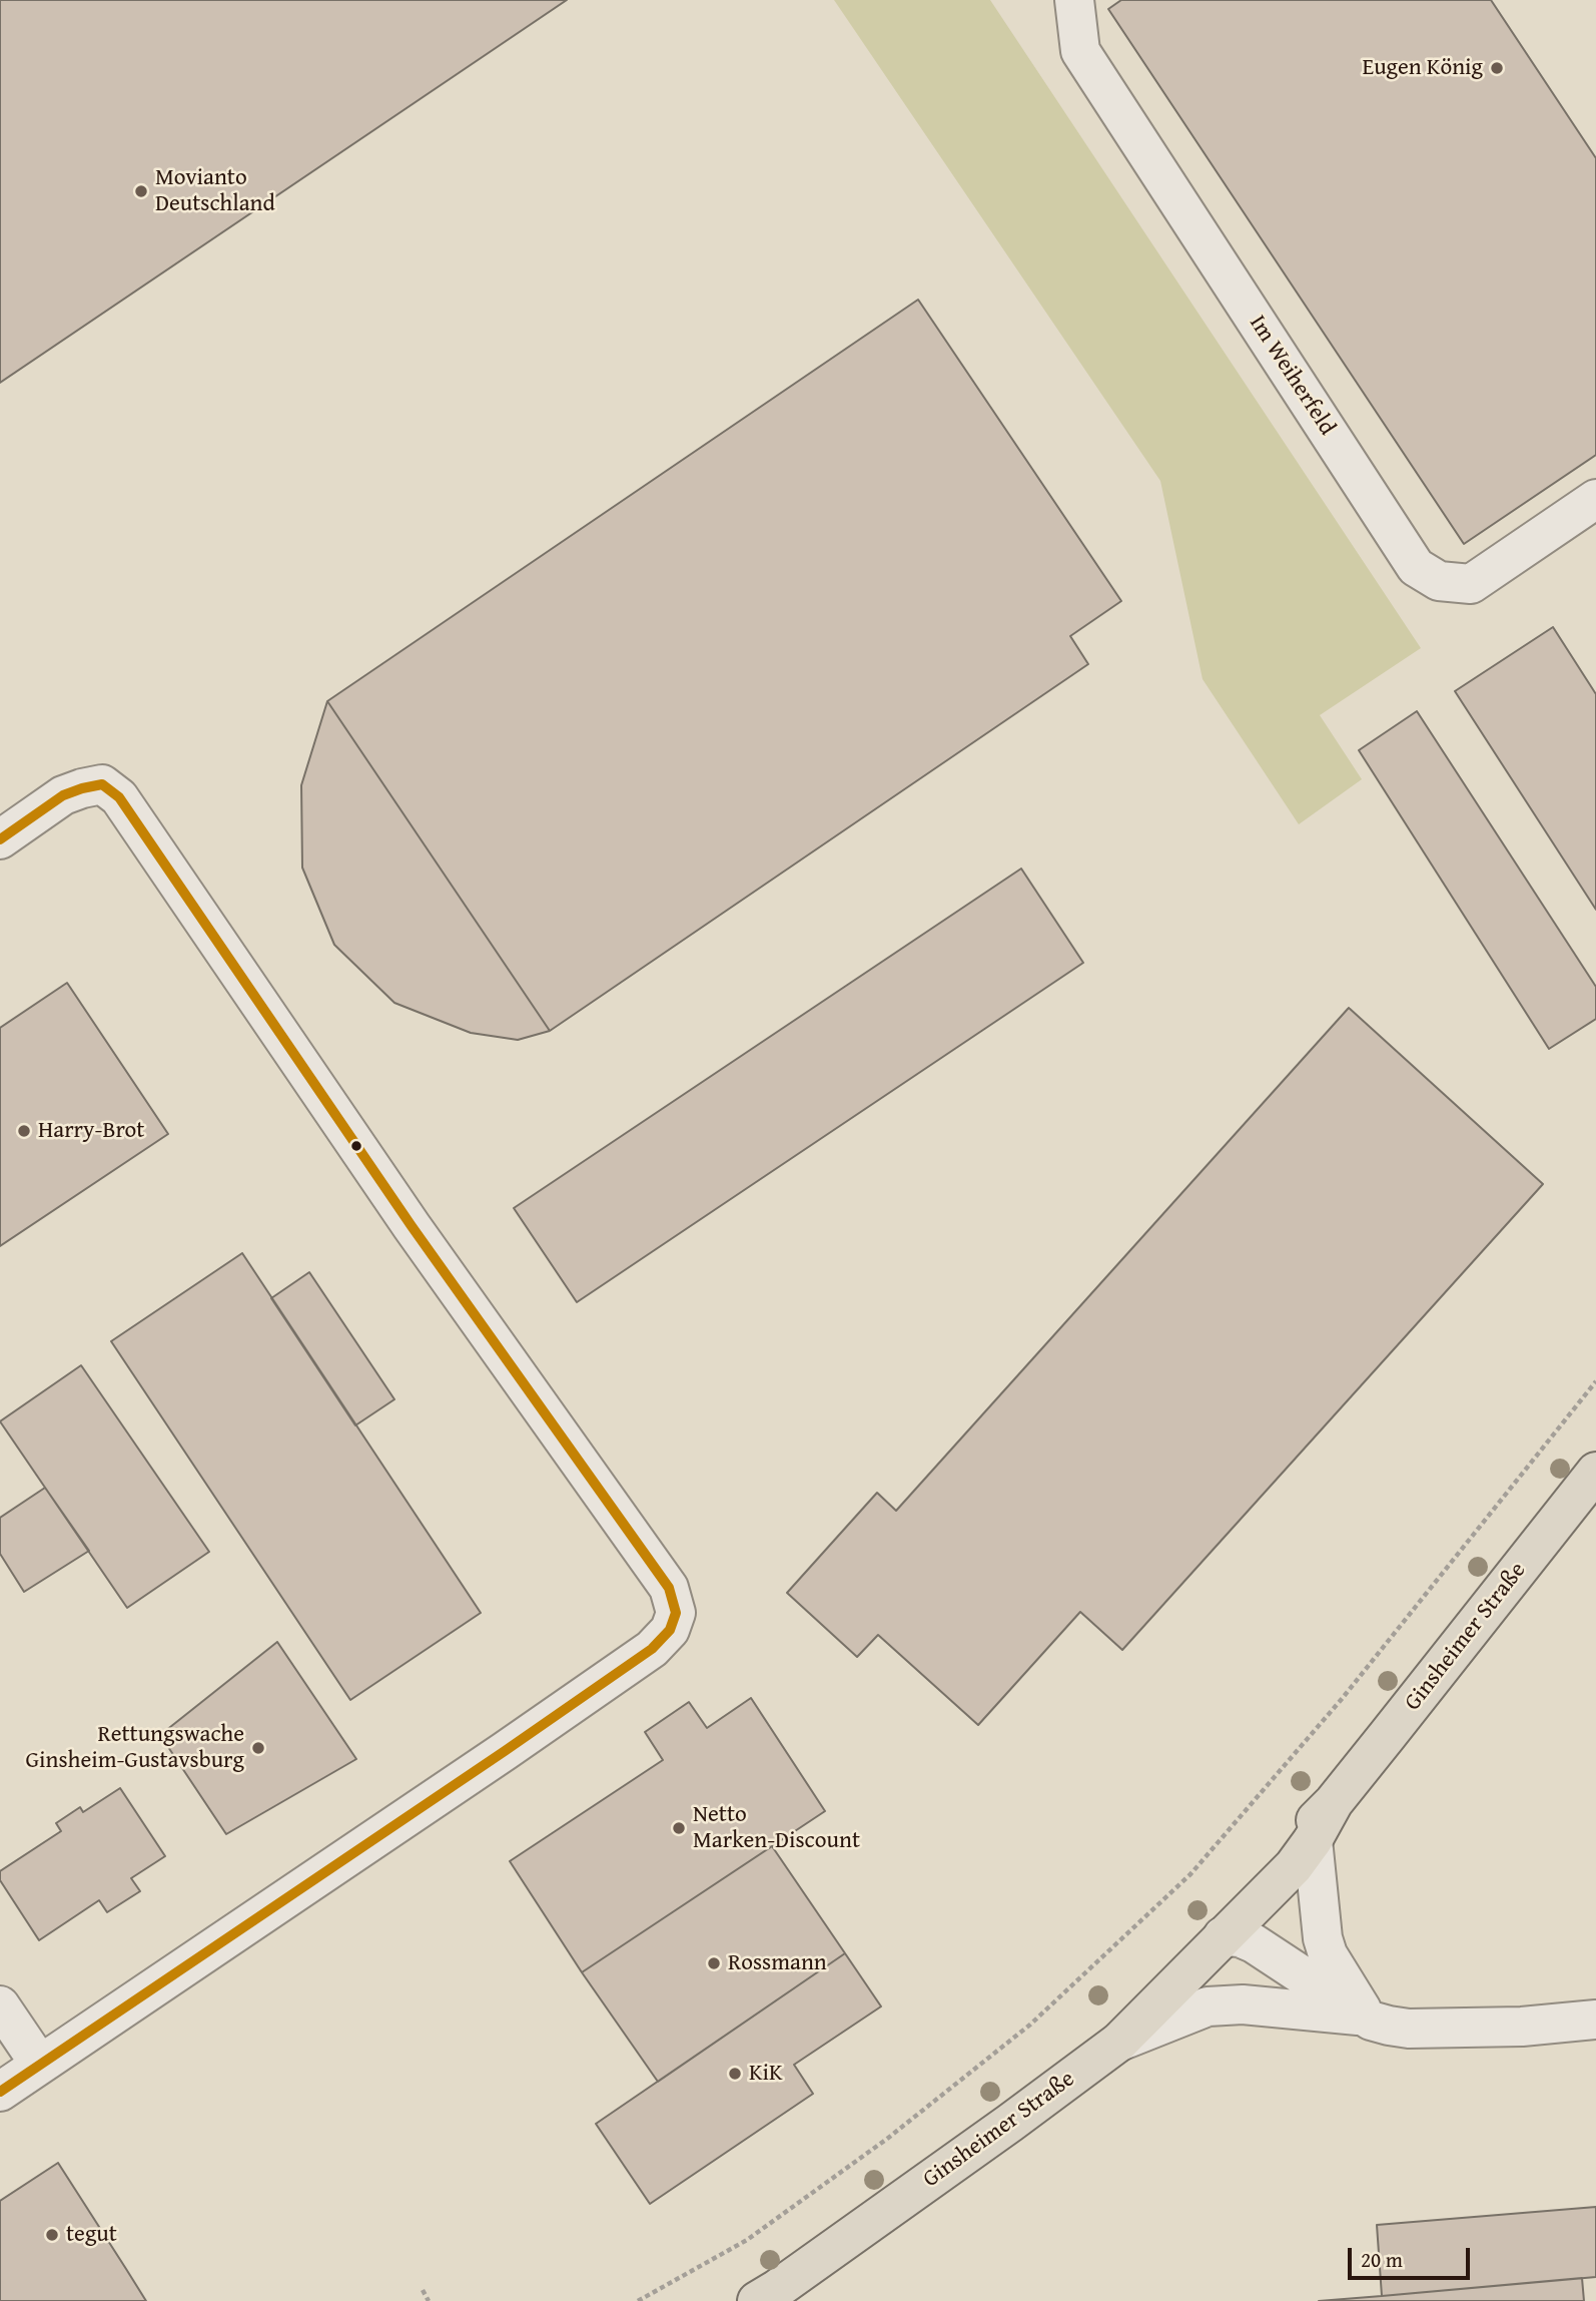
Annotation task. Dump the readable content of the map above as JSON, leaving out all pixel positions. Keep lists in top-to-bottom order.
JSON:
{
  "streets": {
    "main road": ["Ginsheimer Straße"],
    "street": ["Im Weiherfeld"]
  },
  "places": [
    "Eugen König",
    "Movianto Deutschland",
    "Harry-Brot",
    "Rettungswache Ginsheim-Gustavsburg",
    "Netto Marken-Discount",
    "Rossmann",
    "KiK",
    "tegut"
  ],
  "scale_bar": "20 m"
}
